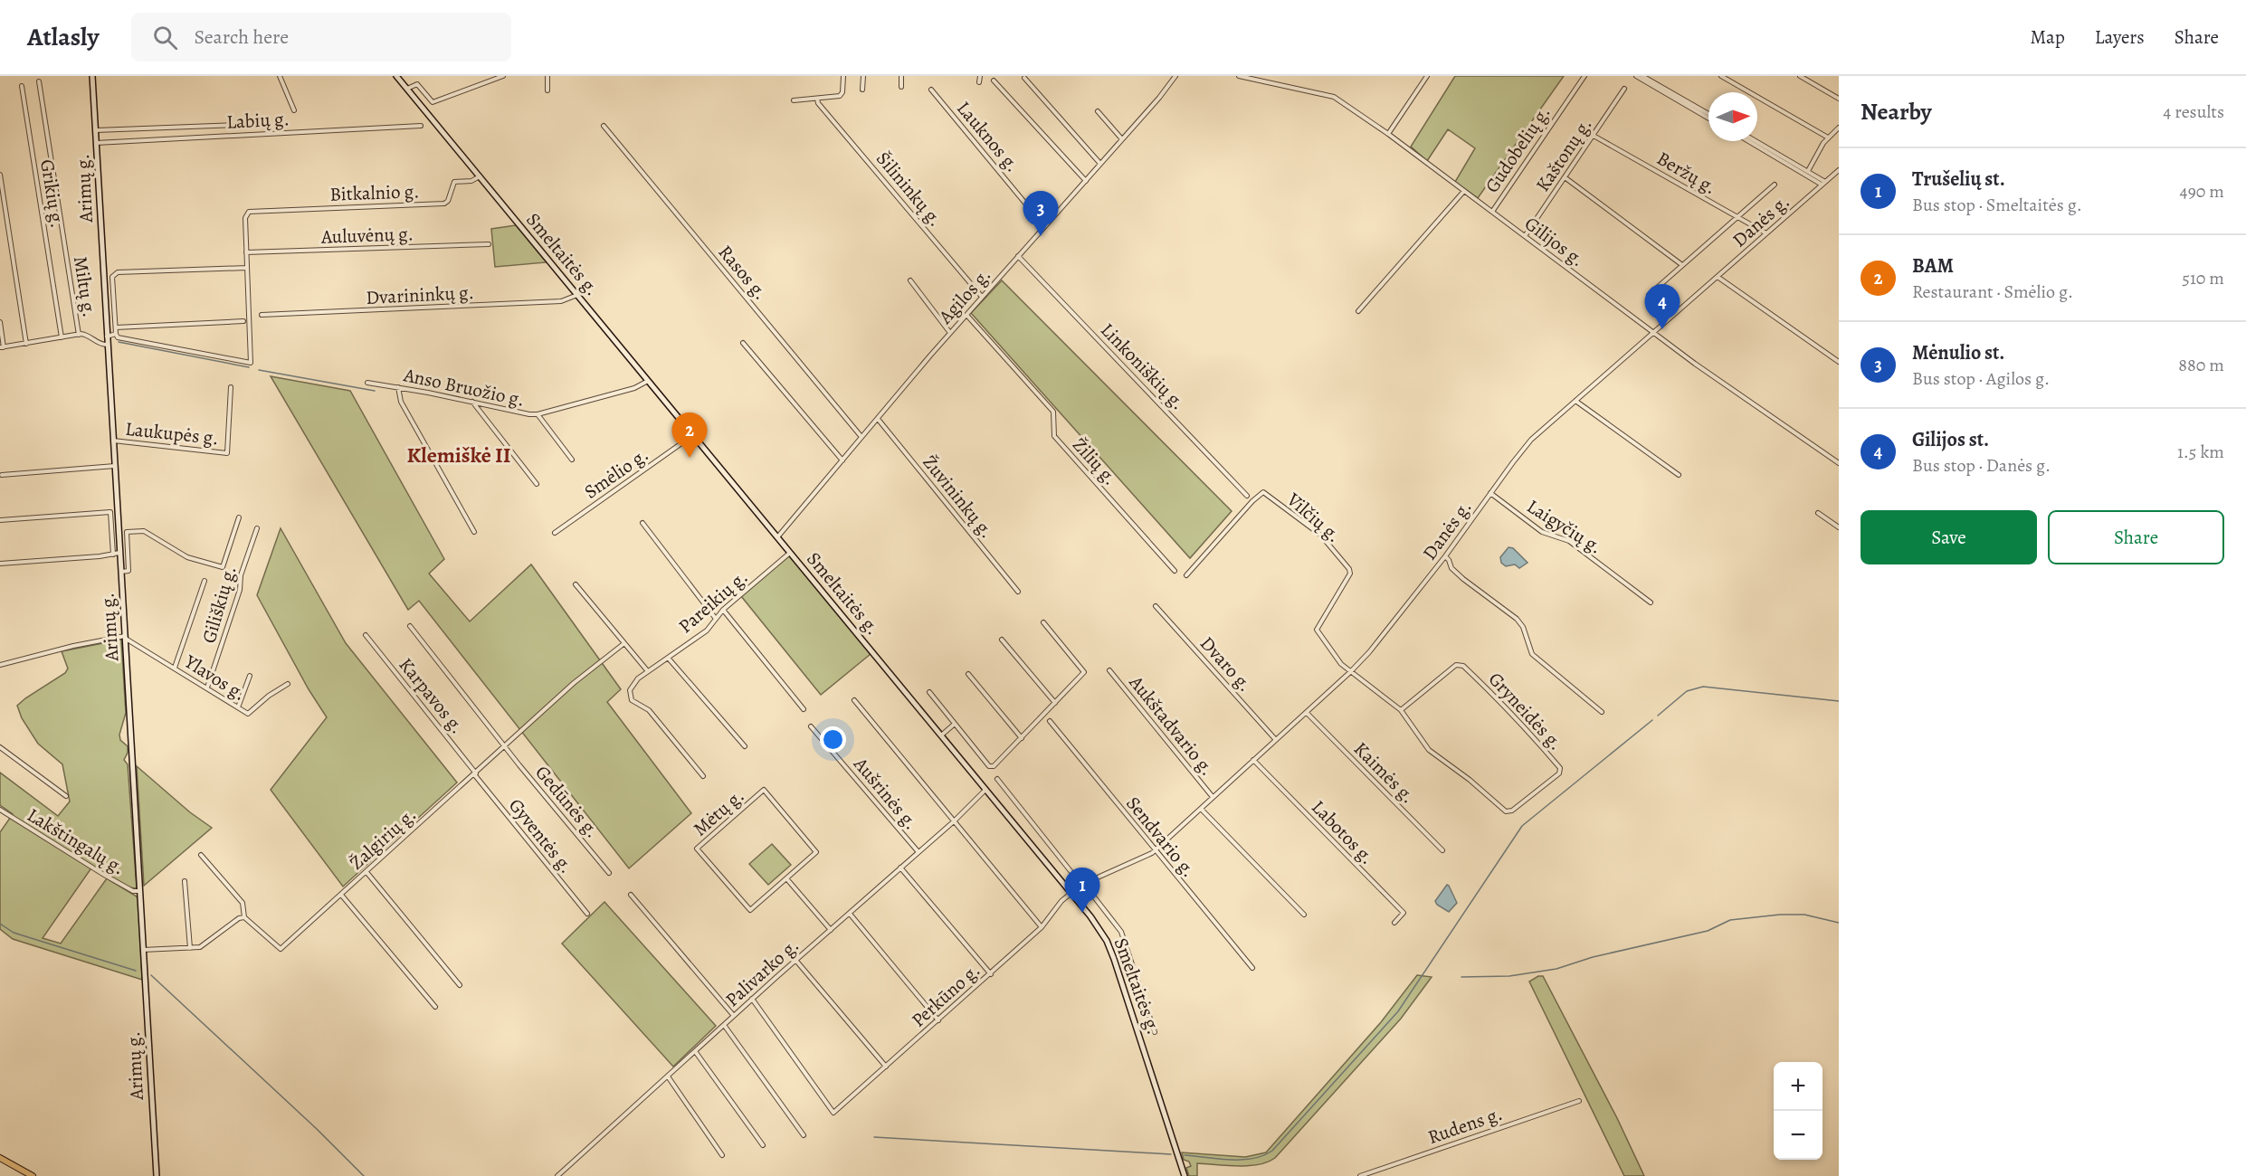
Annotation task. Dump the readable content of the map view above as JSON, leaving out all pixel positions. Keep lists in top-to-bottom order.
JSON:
{
  "streets": {
    "main road": ["Arimų g.", "Smeltaitės g."],
    "street": [
      "Labių g.",
      "Lauknos g.",
      "Gudobelių g.",
      "Kaštonų g.",
      "Beržų g.",
      "Šilininkų g.",
      "Bitkalnio g.",
      "Grikių g.",
      "Danės g.",
      "Auluvėnų g.",
      "Gilijos g.",
      "Rasos g.",
      "Miltų g.",
      "Dvarininkų g.",
      "Agilos g.",
      "Linkoniškių g.",
      "Anso Bruožio g.",
      "Laukupės g.",
      "Žilių g.",
      "Smėlio g.",
      "Žuvininkų g.",
      "Vilčių g.",
      "Laigyčių g.",
      "Pareikių g.",
      "Giliškių g.",
      "Dvaro g.",
      "Ylavos g.",
      "Karpavos g.",
      "Gryneidės g.",
      "Aukštadvario g.",
      "Kaimės g.",
      "Aušrinės g.",
      "Gedūnės g.",
      "Mėtų g.",
      "Labotos g.",
      "Gyventės g.",
      "Sendvario g.",
      "Žalgirių g.",
      "Lakštingalų g.",
      "Palivarko g.",
      "Perkūno g.",
      "Rudens g."
    ]
  },
  "crossings": [
    ["Labių g.", "Arimų g."],
    ["Lauknos g.", "Agilos g."],
    ["Gudobelių g.", "Gilijos g."],
    ["Kaštonų g.", "Beržų g."],
    ["Kaštonų g.", "Gilijos g."],
    ["Beržų g.", "Danės g."],
    ["Arimų g.", "Laukupės g."],
    ["Arimų g.", "Ylavos g."],
    ["Arimų g.", "Lakštingalų g."],
    ["Šilininkų g.", "Agilos g."],
    ["Bitkalnio g.", "Auluvėnų g."],
    ["Bitkalnio g.", "Smeltaitės g."],
    ["Danės g.", "Gilijos g."],
    ["Danės g.", "Smeltaitės g."],
    ["Danės g.", "Vilčių g."],
    ["Danės g.", "Laigyčių g."],
    ["Danės g.", "Dvaro g."],
    ["Danės g.", "Gryneidės g."],
    ["Danės g.", "Aukštadvario g."],
    ["Danės g.", "Kaimės g."],
    ["Danės g.", "Labotos g."],
    ["Danės g.", "Sendvario g."],
    ["Danės g.", "Perkūno g."],
    ["Smeltaitės g.", "Dvarininkų g."],
    ["Smeltaitės g.", "Agilos g."],
    ["Smeltaitės g.", "Anso Bruožio g."],
    ["Smeltaitės g.", "Smėlio g."],
    ["Smeltaitės g.", "Pareikių g."],
    ["Smeltaitės g.", "Palivarko g."],
    ["Smeltaitės g.", "Perkūno g."],
    ["Rasos g.", "Agilos g."],
    ["Agilos g.", "Linkoniškių g."],
    ["Agilos g.", "Žilių g."],
    ["Agilos g.", "Žuvininkų g."],
    ["Vilčių g.", "Gryneidės g."],
    ["Giliškių g.", "Ylavos g."],
    ["Karpavos g.", "Gyventės g."],
    ["Karpavos g.", "Žalgirių g."],
    ["Aušrinės g.", "Palivarko g."],
    ["Gedūnės g.", "Žalgirių g."],
    ["Gyventės g.", "Žalgirių g."],
    ["Palivarko g.", "Perkūno g."]
  ],
  "districts": ["Klemiškė II"],
  "north": "right",
  "page": {
    "header": "Atlasly",
    "search": "Search here",
    "nav": ["Map", "Layers", "Share"],
    "heading": ["Nearby", "4 results"],
    "list": [
      {
        "mark": "1",
        "name": "Trušelių st.",
        "note": "Bus stop · Smeltaitės g.",
        "value": "490 m"
      },
      {
        "mark": "2",
        "name": "BAM",
        "note": "Restaurant · Smėlio g.",
        "value": "510 m"
      },
      {
        "mark": "3",
        "name": "Mėnulio st.",
        "note": "Bus stop · Agilos g.",
        "value": "880 m"
      },
      {
        "mark": "4",
        "name": "Gilijos st.",
        "note": "Bus stop · Danės g.",
        "value": "1.5 km"
      }
    ],
    "pins": [
      "3",
      "4",
      "2",
      "1"
    ],
    "buttons": ["Save", "Share"],
    "map_buttons": ["+", "−"]
  }
}
